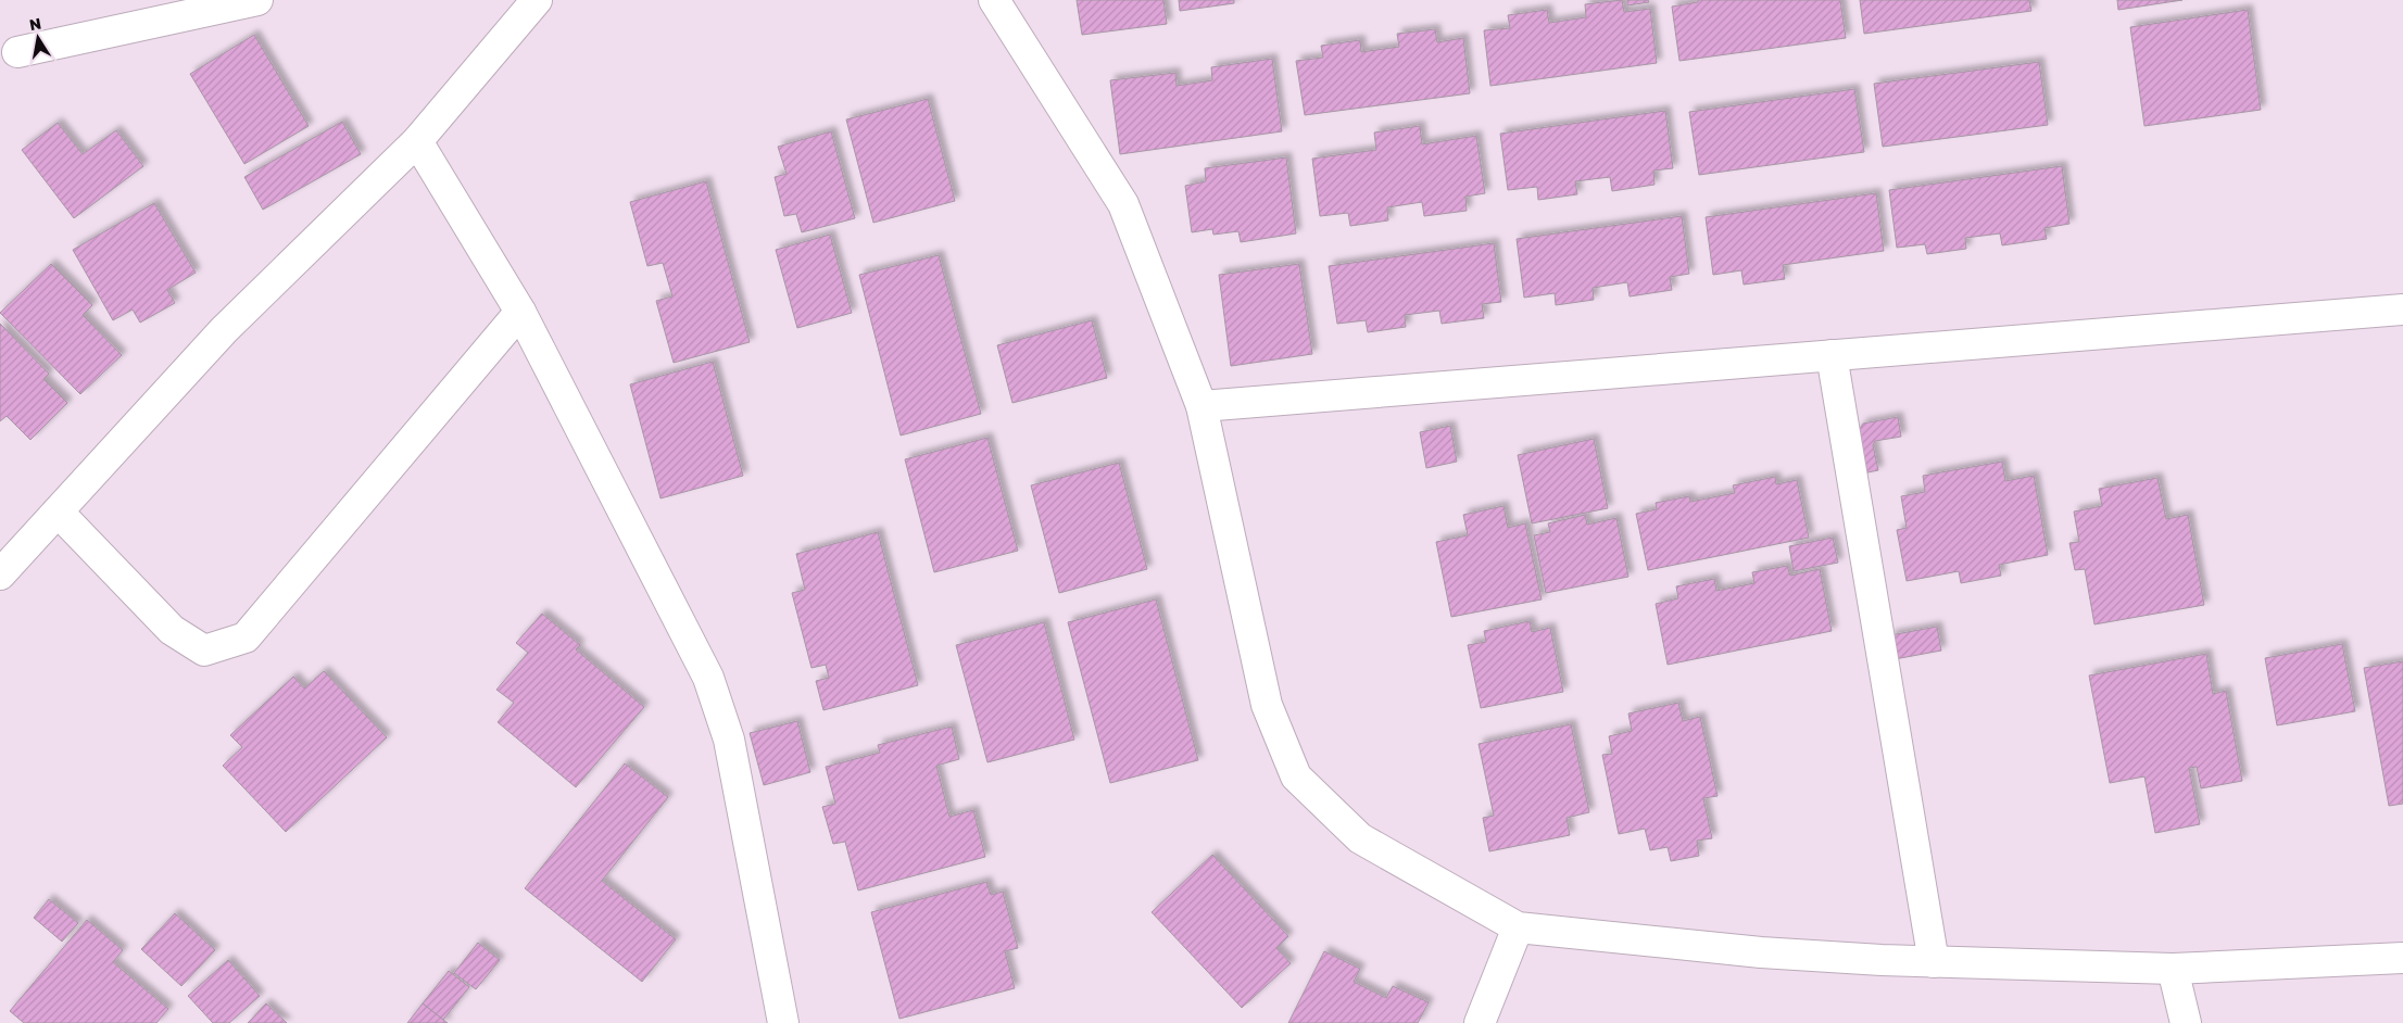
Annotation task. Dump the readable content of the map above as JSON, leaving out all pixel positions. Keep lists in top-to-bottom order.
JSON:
{
  "north": "top"
}
